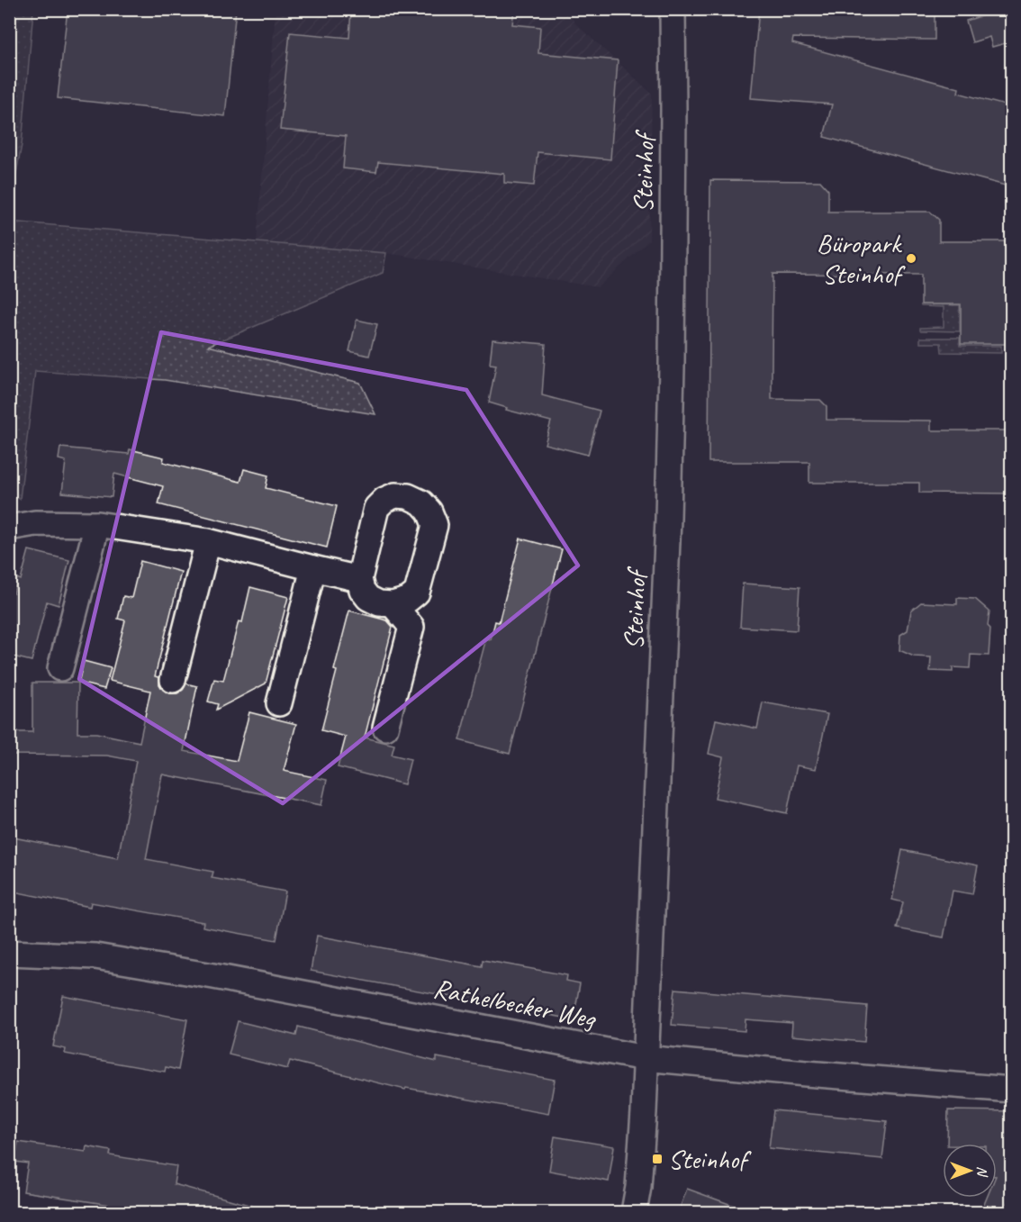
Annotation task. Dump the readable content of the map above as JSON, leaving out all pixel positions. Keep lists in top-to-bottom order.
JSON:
{
  "streets": {
    "street": ["Steinhof", "Rathelbecker Weg"]
  },
  "crossings": [
    ["Steinhof", "Rathelbecker Weg"]
  ],
  "places": {
    "other": ["Büropark Steinhof"],
    "transit": ["Steinhof"]
  },
  "north": "right"
}
